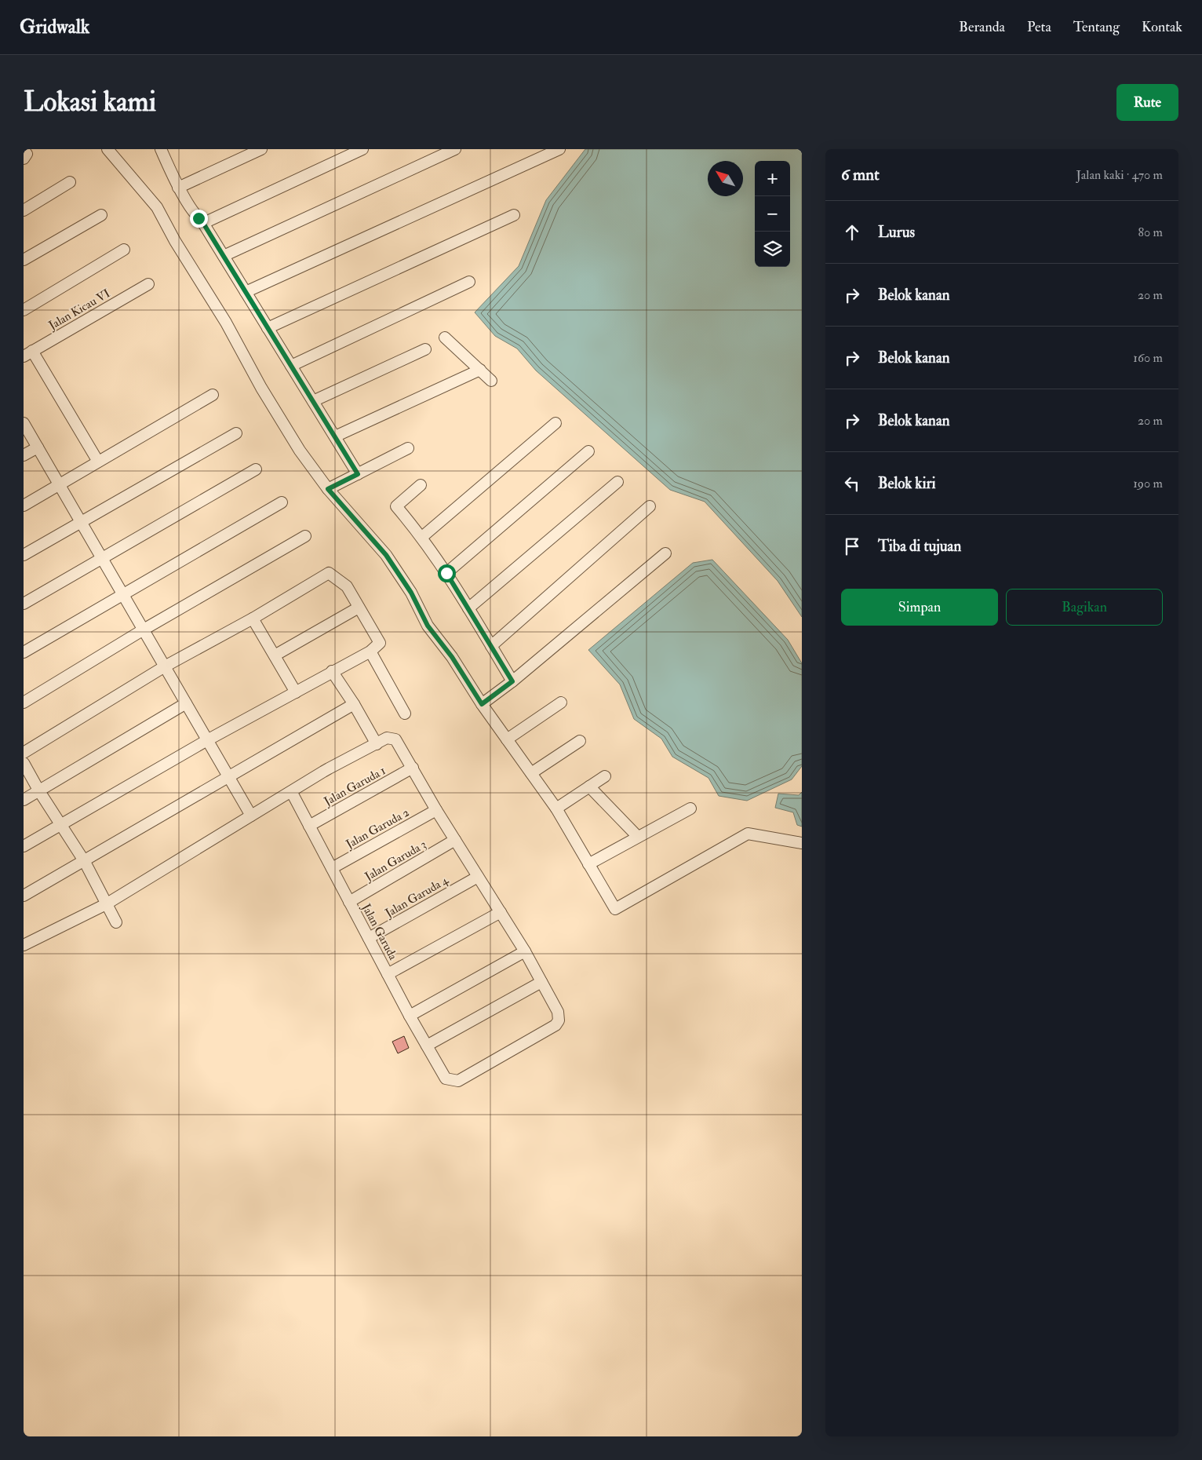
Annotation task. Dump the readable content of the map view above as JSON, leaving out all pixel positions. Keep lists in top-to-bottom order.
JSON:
{
  "streets": {
    "street": [
      "Jalan Kicau VI",
      "Jalan Garuda 1",
      "Jalan Garuda 2",
      "Jalan Garuda 3",
      "Jalan Garuda 4",
      "Jalan Garuda"
    ]
  },
  "crossings": [
    ["Jalan Garuda 1", "Jalan Garuda"],
    ["Jalan Garuda 2", "Jalan Garuda"],
    ["Jalan Garuda 3", "Jalan Garuda"],
    ["Jalan Garuda 4", "Jalan Garuda"]
  ],
  "north": "top left",
  "page": {
    "header": "Gridwalk",
    "nav": [
      "Beranda",
      "Peta",
      "Tentang",
      "Kontak"
    ],
    "buttons": [
      "Rute",
      ["Simpan", "Bagikan"]
    ],
    "title": "Lokasi kami",
    "heading": ["6 mnt", "Jalan kaki · 470 m"],
    "map_buttons": ["+", "−"],
    "list": [
      ["Lurus", "80 m"],
      ["Belok kanan", "20 m"],
      ["Belok kanan", "160 m"],
      ["Belok kanan", "20 m"],
      ["Belok kiri", "190 m"],
      "Tiba di tujuan"
    ]
  }
}
